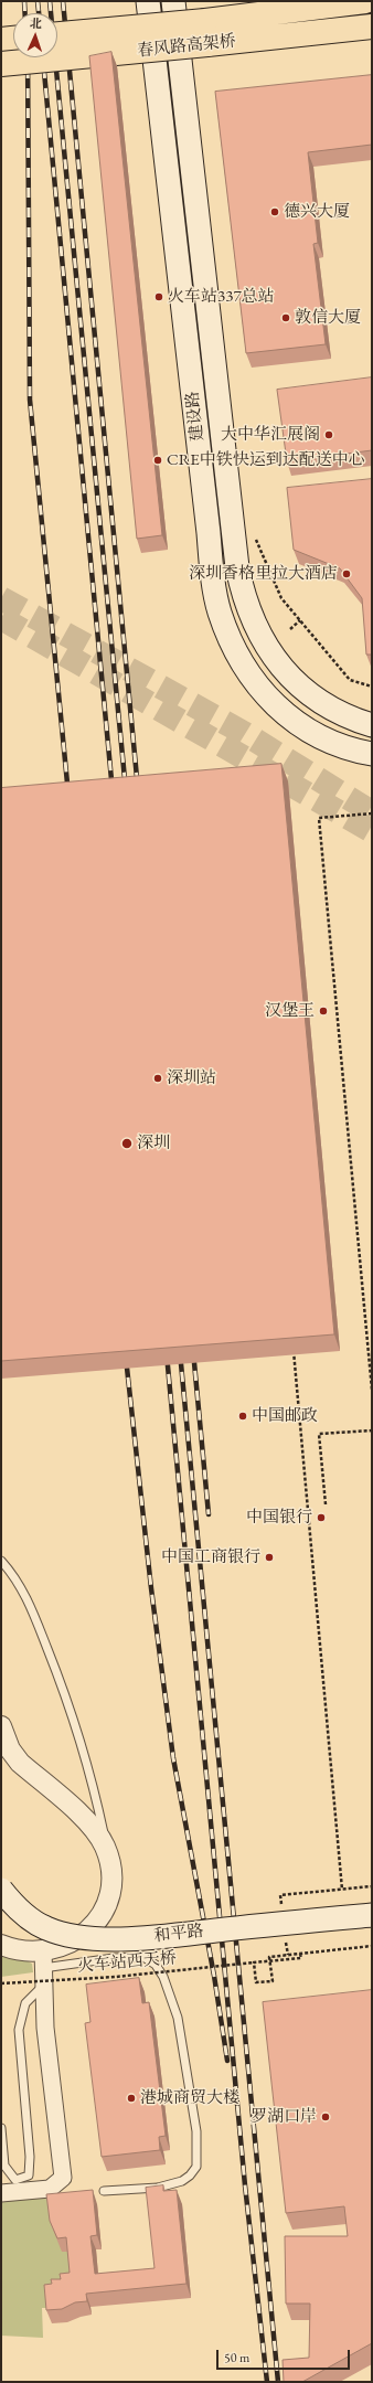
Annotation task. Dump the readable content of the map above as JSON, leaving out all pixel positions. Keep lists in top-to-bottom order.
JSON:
{
  "streets": {
    "highway": ["春风路高架桥"],
    "main road": ["建设路", "和平路"],
    "path": ["火车站西天桥"]
  },
  "places": [
    "德兴大厦",
    "火车站337总站",
    "敦信大厦",
    "大中华汇展阁",
    "CRE中铁快运到达配送中心",
    "深圳香格里拉大酒店",
    "汉堡王",
    "深圳站",
    "深圳",
    "中国邮政",
    "中国银行",
    "中国工商银行",
    "港城商贸大楼",
    "罗湖口岸"
  ],
  "scale_bar": "50 m",
  "north": "top"
}
